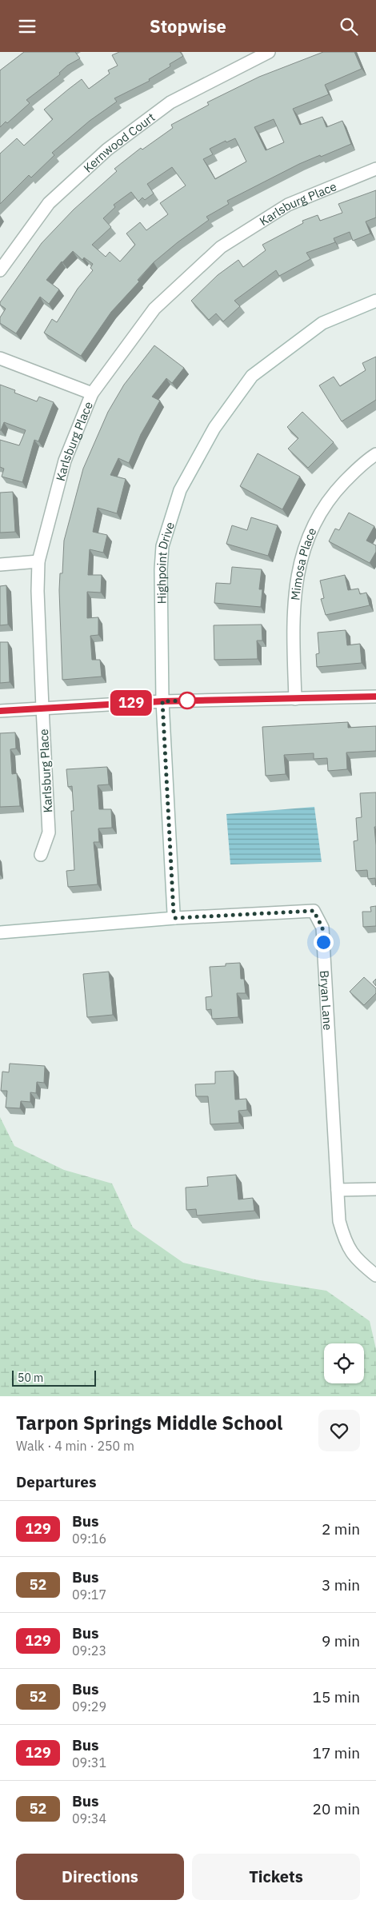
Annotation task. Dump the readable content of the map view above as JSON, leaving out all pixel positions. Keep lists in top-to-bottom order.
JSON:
{
  "streets": {
    "street": [
      "Kernwood Court",
      "Karlsburg Place",
      "Highpoint Drive",
      "Mimosa Place",
      "Bryan Lane"
    ]
  },
  "crossings": [
    ["Highpoint Drive", "Bryan Lane"]
  ],
  "lines": ["bus line 129"],
  "scale_bar": "50 m",
  "page": {
    "header": "Stopwise",
    "on_map": "129",
    "scale": "50 m",
    "heading": [
      ["Tarpon Springs Middle School", "Walk · 4 min · 250 m"],
      "Departures"
    ],
    "list": [
      {
        "mark": "129",
        "name": "Bus",
        "note": "09:16",
        "value": "2 min"
      },
      {
        "mark": "52",
        "name": "Bus",
        "note": "09:17",
        "value": "3 min"
      },
      {
        "mark": "129",
        "name": "Bus",
        "note": "09:23",
        "value": "9 min"
      },
      {
        "mark": "52",
        "name": "Bus",
        "note": "09:29",
        "value": "15 min"
      },
      {
        "mark": "129",
        "name": "Bus",
        "note": "09:31",
        "value": "17 min"
      },
      {
        "mark": "52",
        "name": "Bus",
        "note": "09:34",
        "value": "20 min"
      }
    ],
    "buttons": ["Directions", "Tickets"]
  }
}
